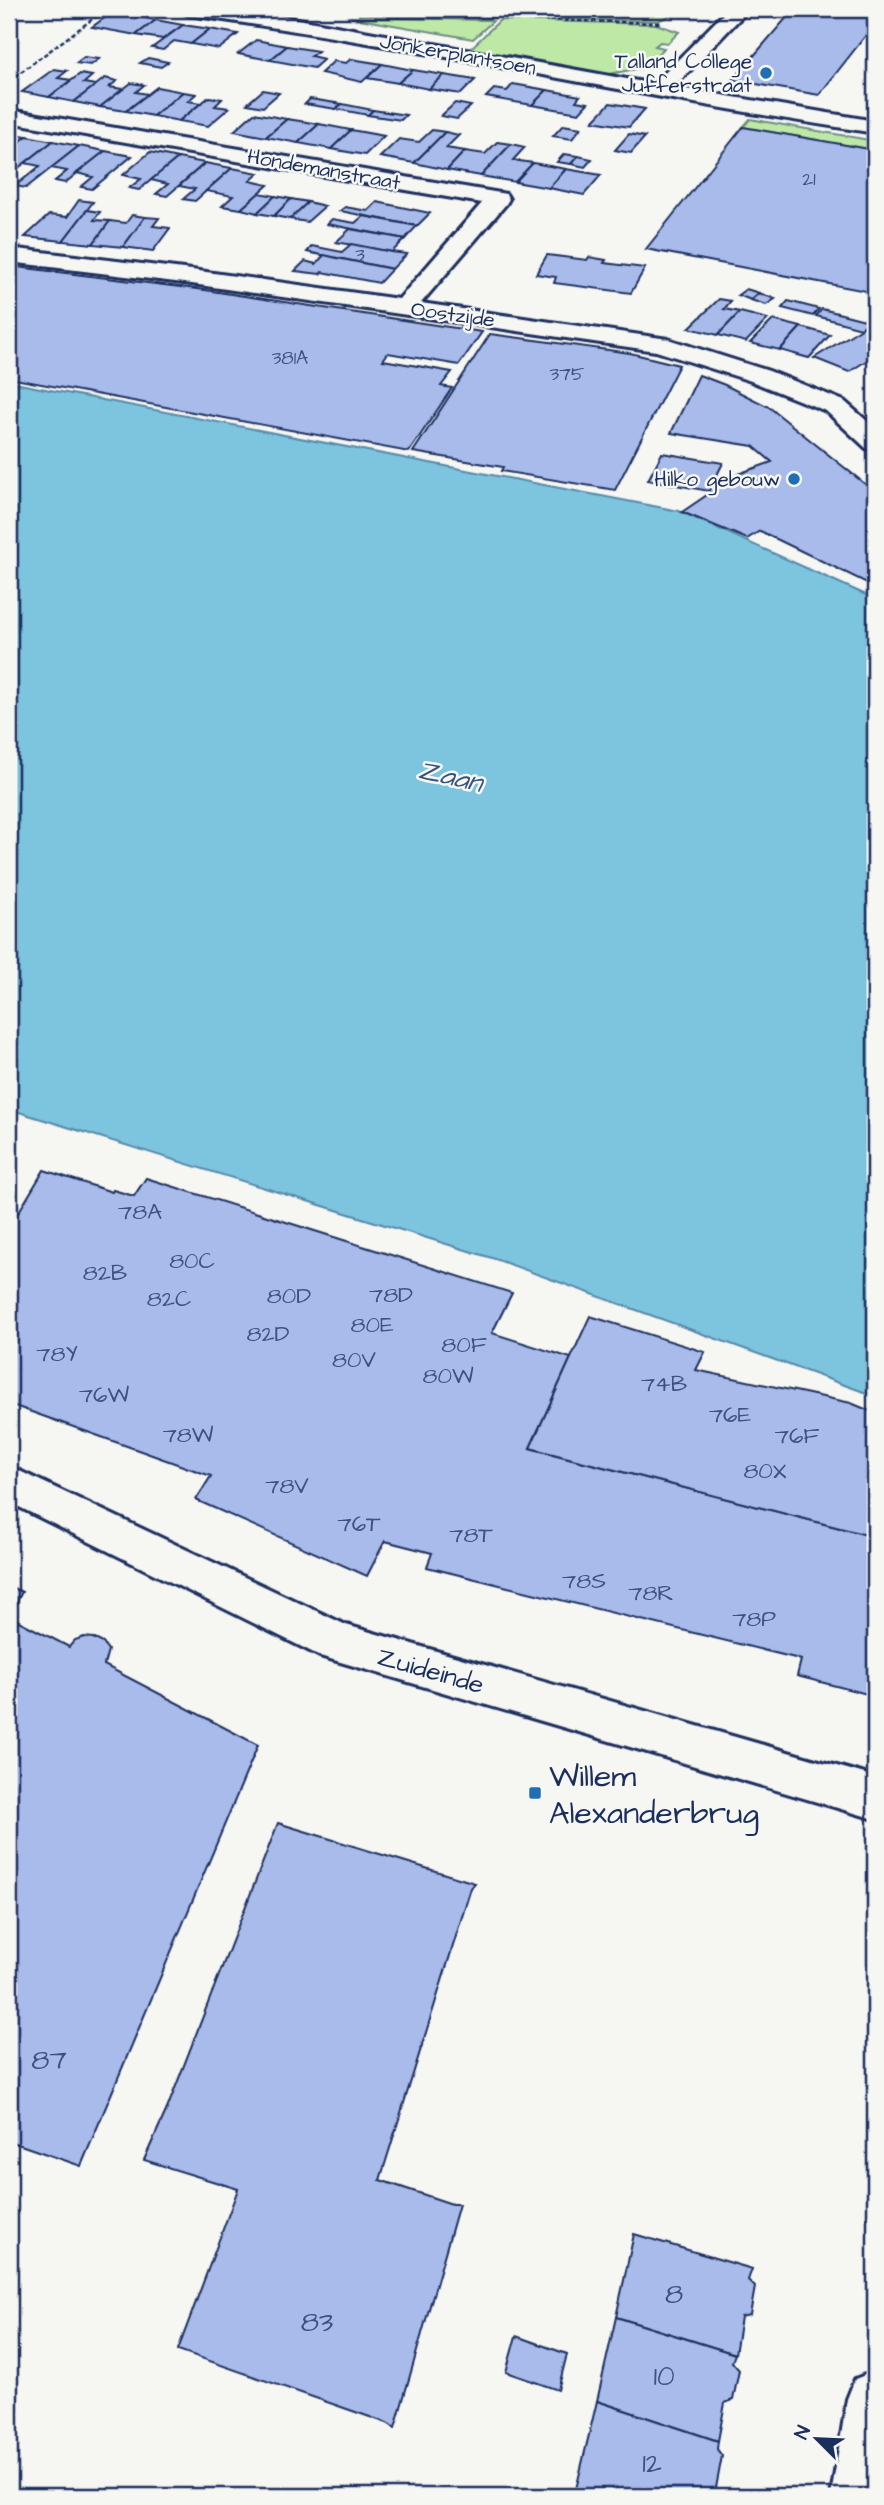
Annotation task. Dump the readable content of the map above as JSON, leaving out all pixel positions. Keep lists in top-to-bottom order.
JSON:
{
  "streets": {
    "street": [
      "Jonkerplantsoen",
      "Hondemanstraat",
      "Oostzijde",
      "Zuideinde"
    ]
  },
  "crossings": [
    ["Hondemanstraat", "Oostzijde"]
  ],
  "water": ["Zaan"],
  "places": {
    "other": ["Talland College Jufferstraat", "Hilko gebouw"],
    "transit": ["Willem Alexanderbrug"]
  },
  "house_numbers": [
    "21",
    "3",
    "381A",
    "375",
    "78A",
    "80C",
    "82B",
    "78D",
    "80D",
    "82C",
    "80E",
    "82D",
    "80F",
    "78Y",
    "80V",
    "80W",
    "74B",
    "76W",
    "76E",
    "78W",
    "76F",
    "80X",
    "78V",
    "76T",
    "78T",
    "78S",
    "78R",
    "78P",
    "87",
    "8",
    "83",
    "10",
    "12"
  ],
  "north": "top left"
}
